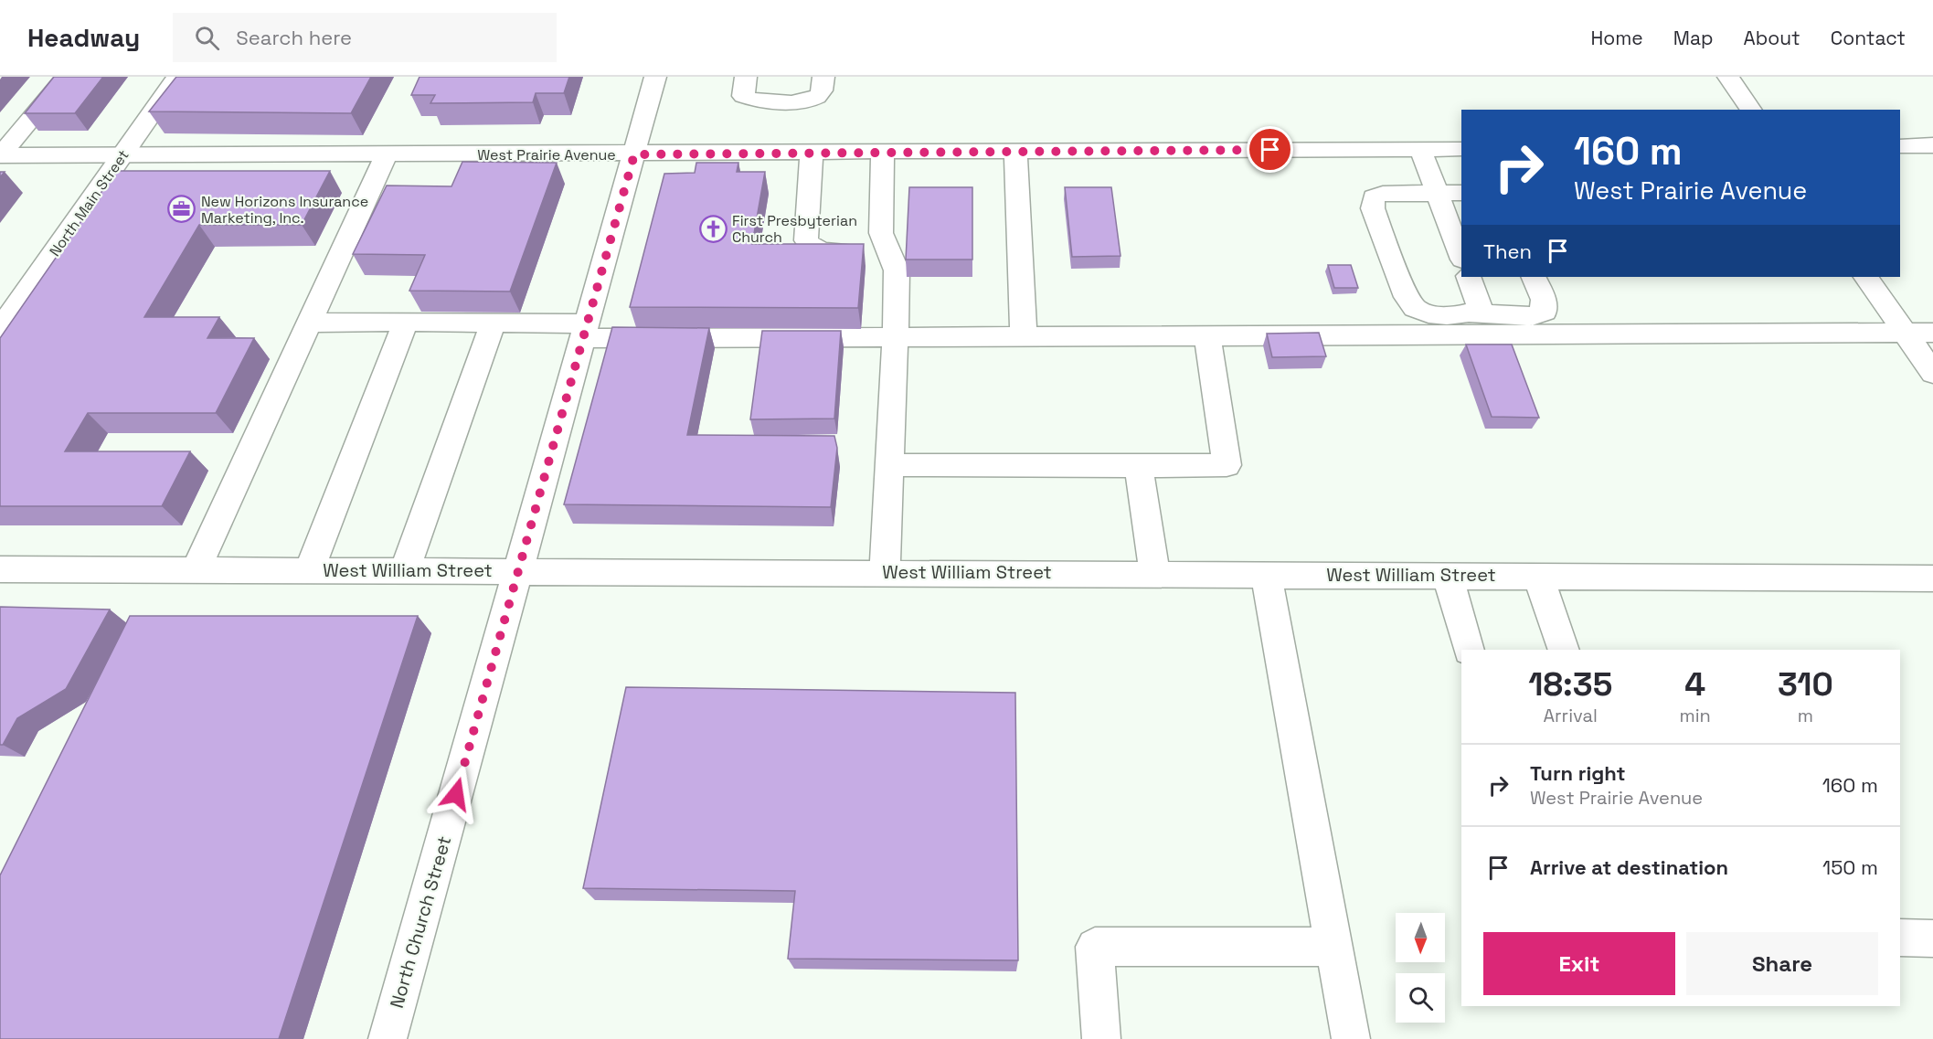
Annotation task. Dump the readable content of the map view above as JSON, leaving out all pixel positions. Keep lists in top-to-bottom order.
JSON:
{
  "streets": {
    "street": [
      "West Prairie Avenue",
      "North Main Street",
      "West William Street",
      "North Church Street"
    ]
  },
  "crossings": [
    ["West Prairie Avenue", "North Main Street"],
    ["West Prairie Avenue", "North Church Street"],
    ["West William Street", "North Church Street"]
  ],
  "places": {
    "office": ["New Horizons Insurance Marketing, Inc."],
    "church": ["First Presbyterian Church"]
  },
  "north": "bottom",
  "page": {
    "header": "Headway",
    "search": "Search here",
    "nav": [
      "Home",
      "Map",
      "About",
      "Contact"
    ],
    "turn": ["160 m", "West Prairie Avenue"],
    "then": "Then",
    "eta": [
      "18:35",
      "Arrival",
      "4",
      "min",
      "310",
      "m"
    ],
    "list": [
      {
        "name": "Turn right",
        "note": "West Prairie Avenue",
        "value": "160 m"
      },
      {
        "name": "Arrive at destination",
        "value": "150 m"
      }
    ],
    "buttons": ["Exit", "Share"]
  }
}
